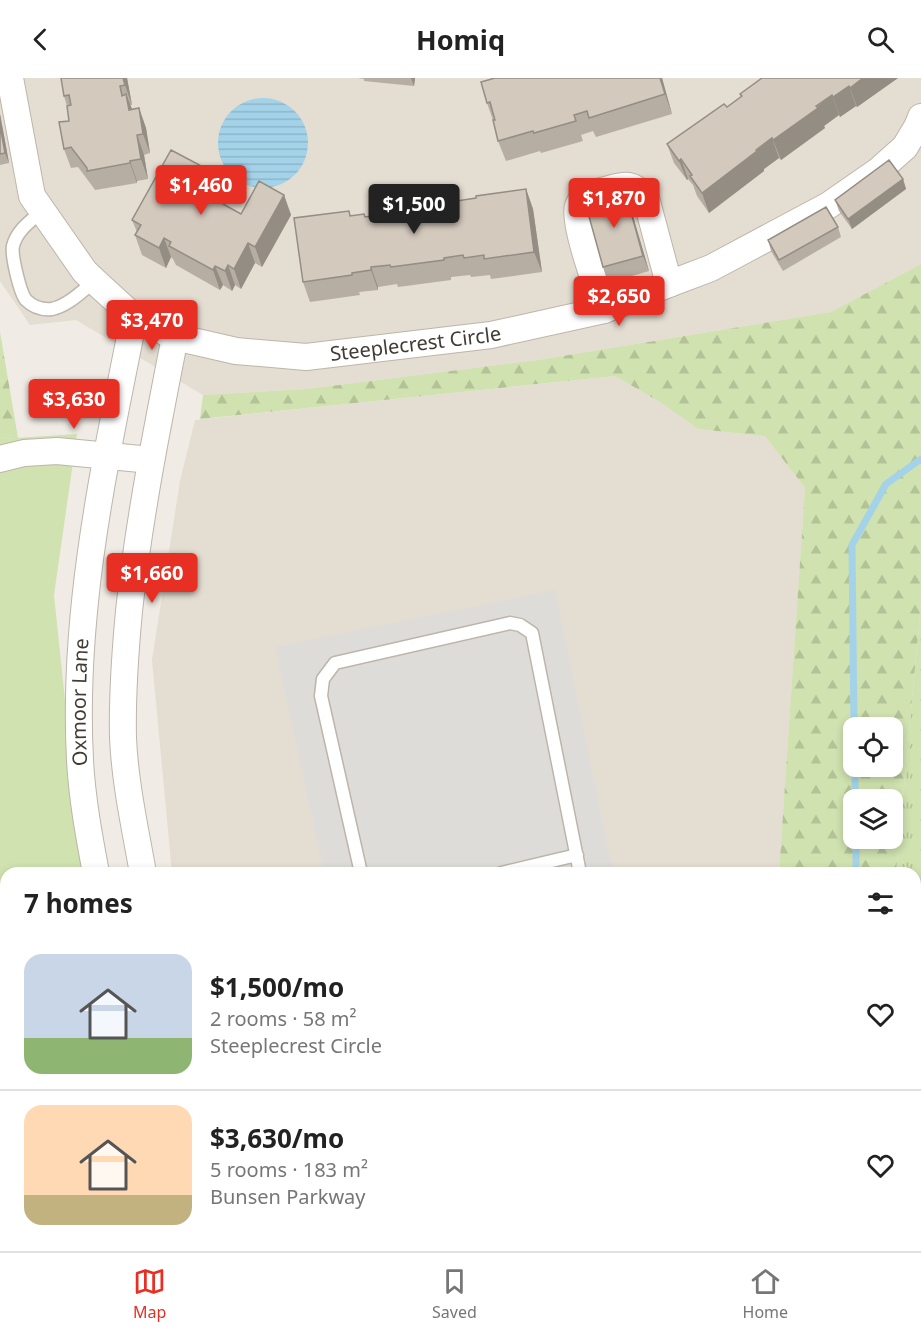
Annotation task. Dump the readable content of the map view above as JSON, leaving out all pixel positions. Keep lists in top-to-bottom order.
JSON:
{
  "streets": {
    "street": ["Steeplecrest Circle", "Oxmoor Lane"]
  },
  "crossings": [
    ["Steeplecrest Circle", "Oxmoor Lane"]
  ],
  "page": {
    "header": "Homiq",
    "price": [
      "$1,460",
      "$1,870",
      "$1,500",
      "$2,650",
      "$3,470",
      "$3,630",
      "$1,660"
    ],
    "heading": "7 homes",
    "list": [
      {
        "name": "$1,500/mo",
        "note": "2 rooms · 58 m² · Steeplecrest Circle"
      },
      {
        "name": "$3,630/mo",
        "note": "5 rooms · 183 m² · Bunsen Parkway"
      }
    ],
    "tabs": ["Map", "Saved", "Home"]
  }
}
